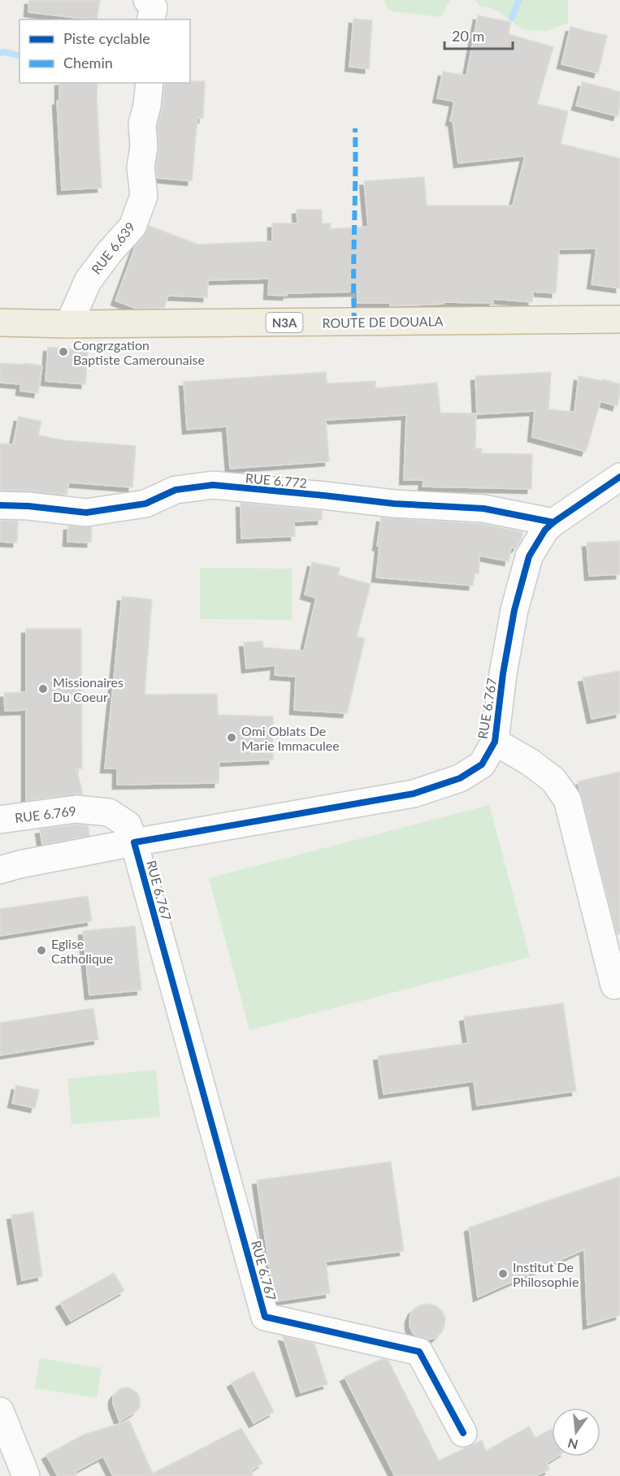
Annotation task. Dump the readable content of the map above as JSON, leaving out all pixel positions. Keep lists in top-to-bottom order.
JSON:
{
  "streets": {
    "highway": ["ROUTE DE DOUALA", "N3A"],
    "street": [
      "RUE 6.639",
      "RUE 6.772",
      "RUE 6.767",
      "RUE 6.769"
    ]
  },
  "crossings": [
    ["RUE 6.639", "ROUTE DE DOUALA"],
    ["RUE 6.772", "RUE 6.767"],
    ["RUE 6.767", "RUE 6.769"]
  ],
  "places": [
    "Congrzgation Baptiste Camerounaise",
    "Missionaires Du Coeur",
    "Omi Oblats De Marie Immaculee",
    "Eglise Catholique",
    "Institut De Philosophie"
  ],
  "legend": ["Piste cyclable", "Chemin"],
  "scale_bar": "20 m",
  "north": "bottom"
}
